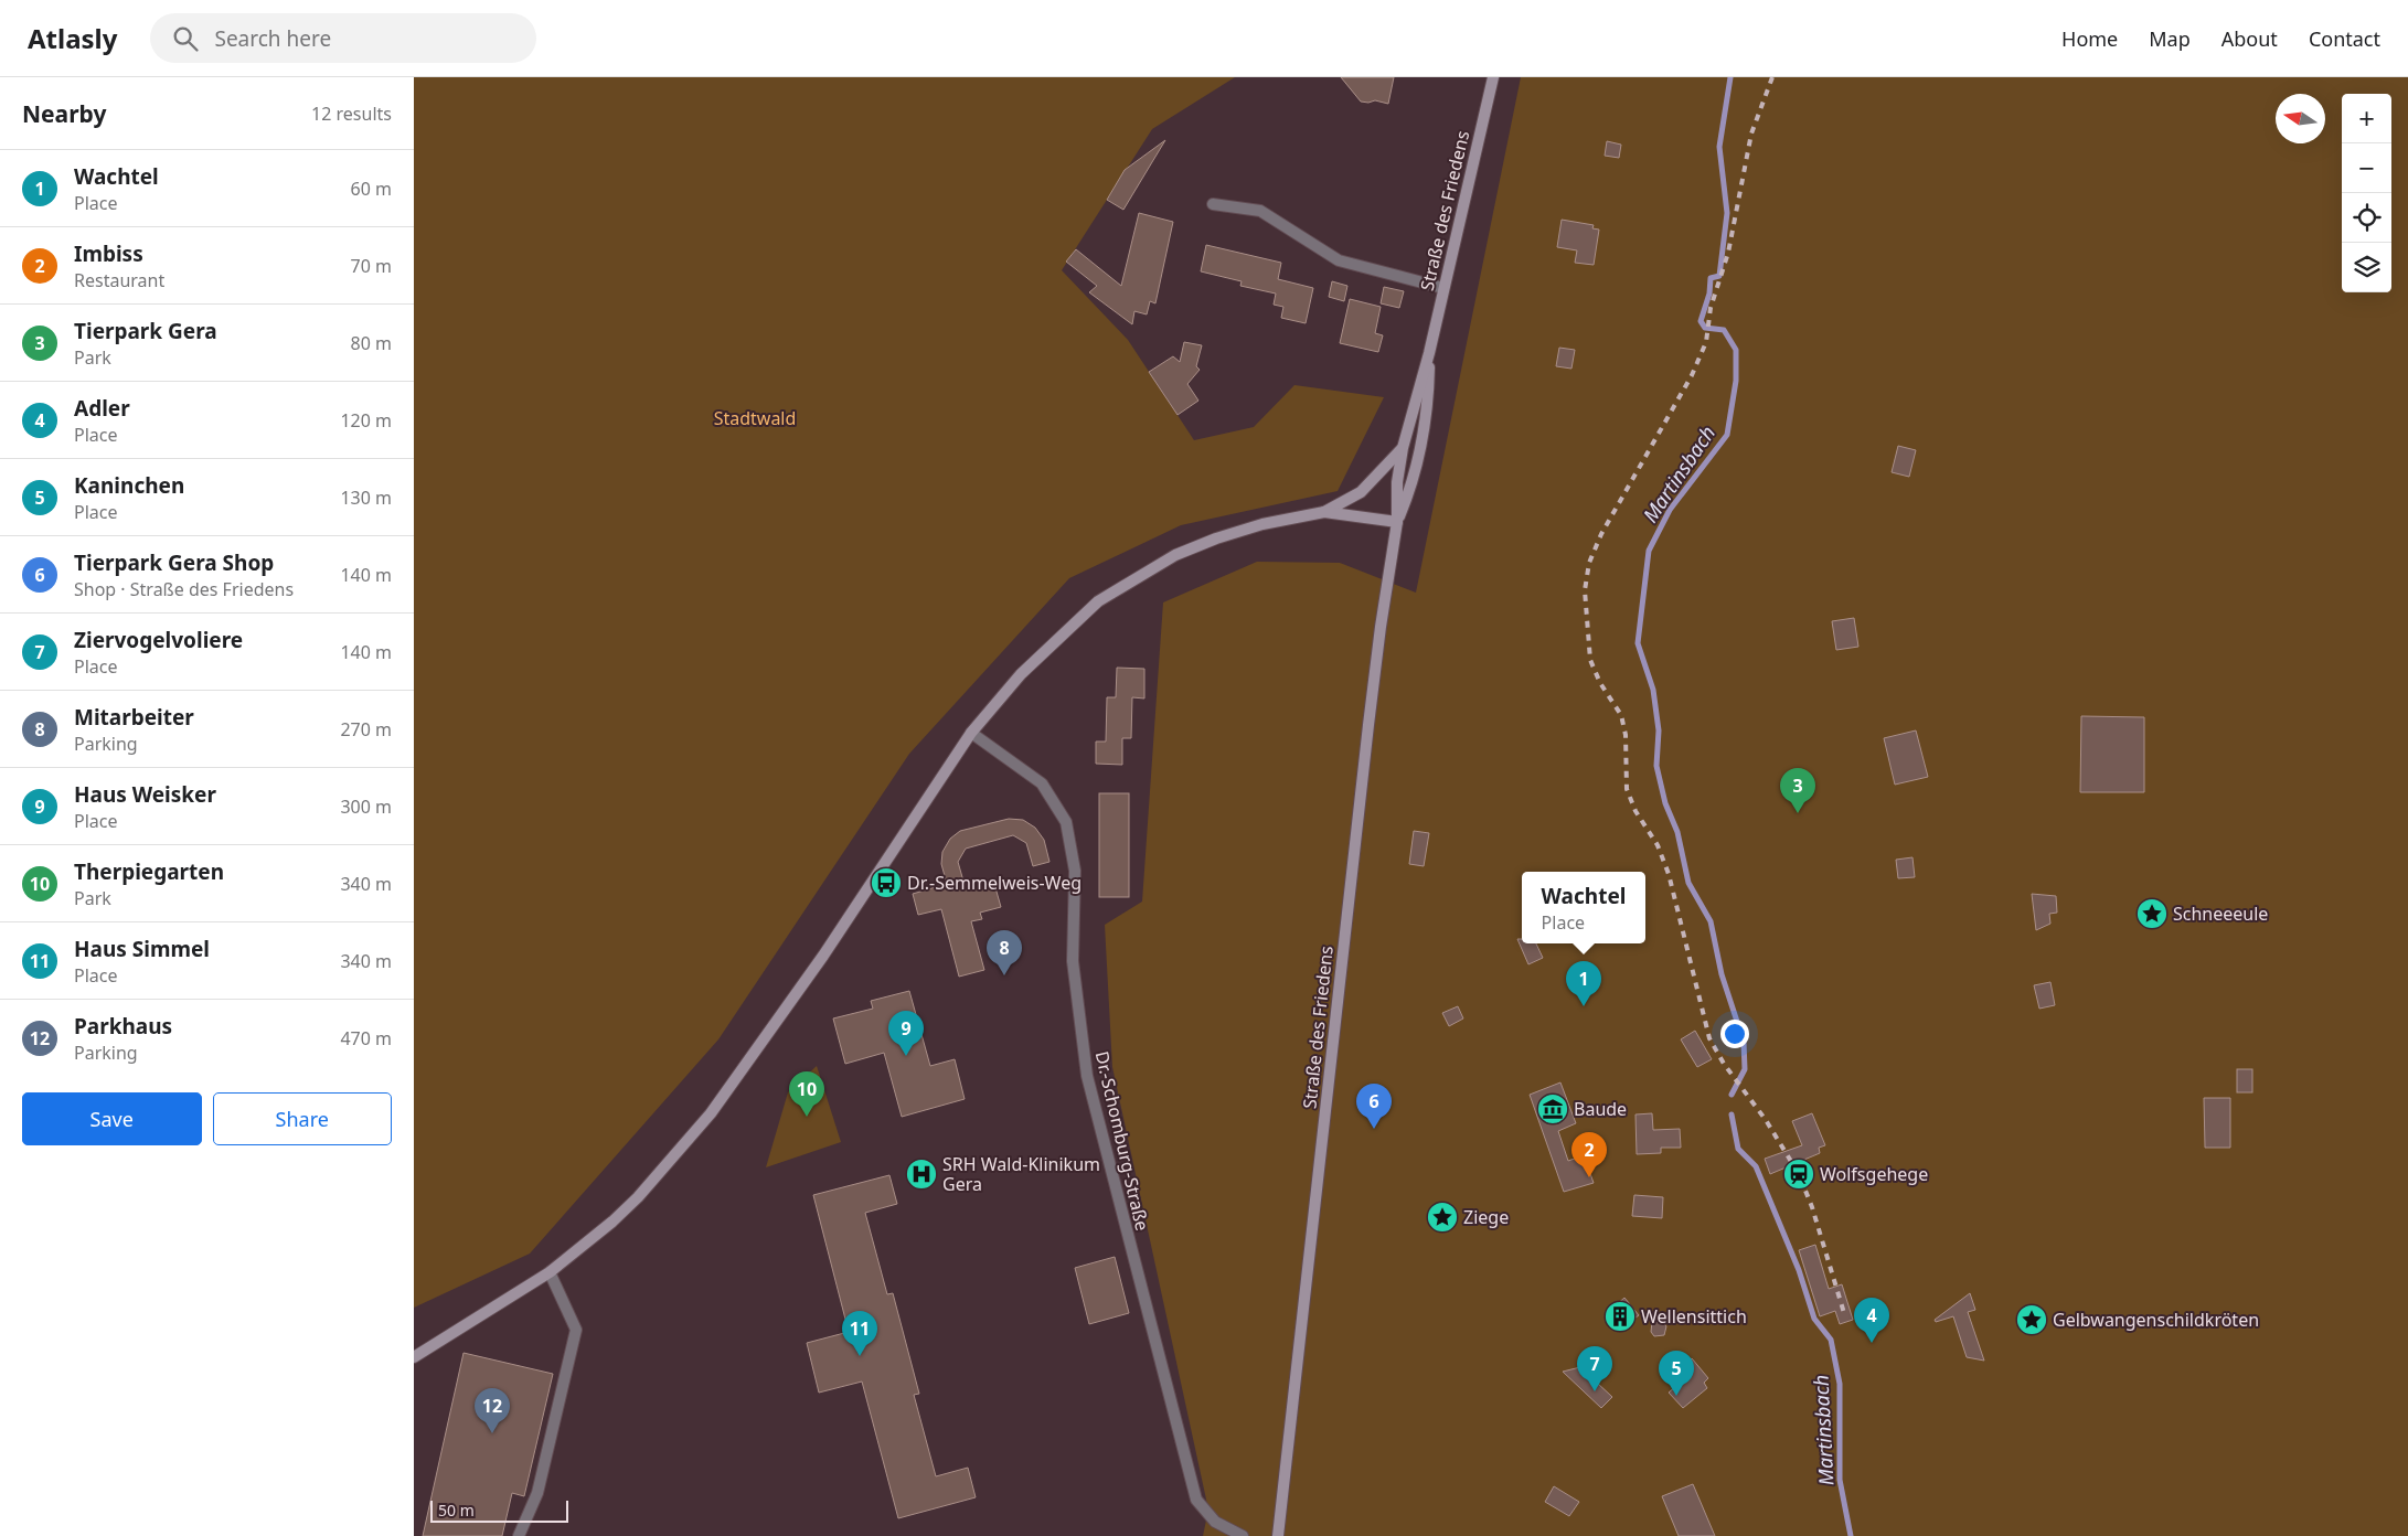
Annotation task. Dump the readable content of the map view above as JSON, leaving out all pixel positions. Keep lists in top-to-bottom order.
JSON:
{
  "streets": {
    "main road": ["Straße des Friedens"],
    "street": ["Dr.-Schomburg-Straße"]
  },
  "water": ["Martinsbach"],
  "parks": ["Stadtwald"],
  "places": {
    "bus stop": ["Dr.-Semmelweis-Weg"],
    "place": ["Schneeeule", "Ziege", "Gelbwangenschildkröten"],
    "museum": ["Baude"],
    "hospital": ["SRH Wald-Klinikum Gera"],
    "station": ["Wolfsgehege"],
    "building": ["Wellensittich"]
  },
  "scale_bar": "50 m",
  "north": "left",
  "page": {
    "header": "Atlasly",
    "search": "Search here",
    "nav": [
      "Home",
      "Map",
      "About",
      "Contact"
    ],
    "heading": ["Nearby", "12 results"],
    "map_buttons": ["+", "−"],
    "list": [
      {
        "mark": "1",
        "name": "Wachtel",
        "note": "Place",
        "value": "60 m"
      },
      {
        "mark": "2",
        "name": "Imbiss",
        "note": "Restaurant",
        "value": "70 m"
      },
      {
        "mark": "3",
        "name": "Tierpark Gera",
        "note": "Park",
        "value": "80 m"
      },
      {
        "mark": "4",
        "name": "Adler",
        "note": "Place",
        "value": "120 m"
      },
      {
        "mark": "5",
        "name": "Kaninchen",
        "note": "Place",
        "value": "130 m"
      },
      {
        "mark": "6",
        "name": "Tierpark Gera Shop",
        "note": "Shop · Straße des Friedens",
        "value": "140 m"
      },
      {
        "mark": "7",
        "name": "Ziervogelvoliere",
        "note": "Place",
        "value": "140 m"
      },
      {
        "mark": "8",
        "name": "Mitarbeiter",
        "note": "Parking",
        "value": "270 m"
      },
      {
        "mark": "9",
        "name": "Haus Weisker",
        "note": "Place",
        "value": "300 m"
      },
      {
        "mark": "10",
        "name": "Therpiegarten",
        "note": "Park",
        "value": "340 m"
      },
      {
        "mark": "11",
        "name": "Haus Simmel",
        "note": "Place",
        "value": "340 m"
      },
      {
        "mark": "12",
        "name": "Parkhaus",
        "note": "Parking",
        "value": "470 m"
      }
    ],
    "pins": [
      "3",
      "8",
      "1",
      "9",
      "10",
      "6",
      "2",
      "4",
      "11",
      "7",
      "5",
      "12"
    ],
    "popup": ["Wachtel", "Place"],
    "buttons": ["Save", "Share"],
    "scale": "50 m"
  }
}
